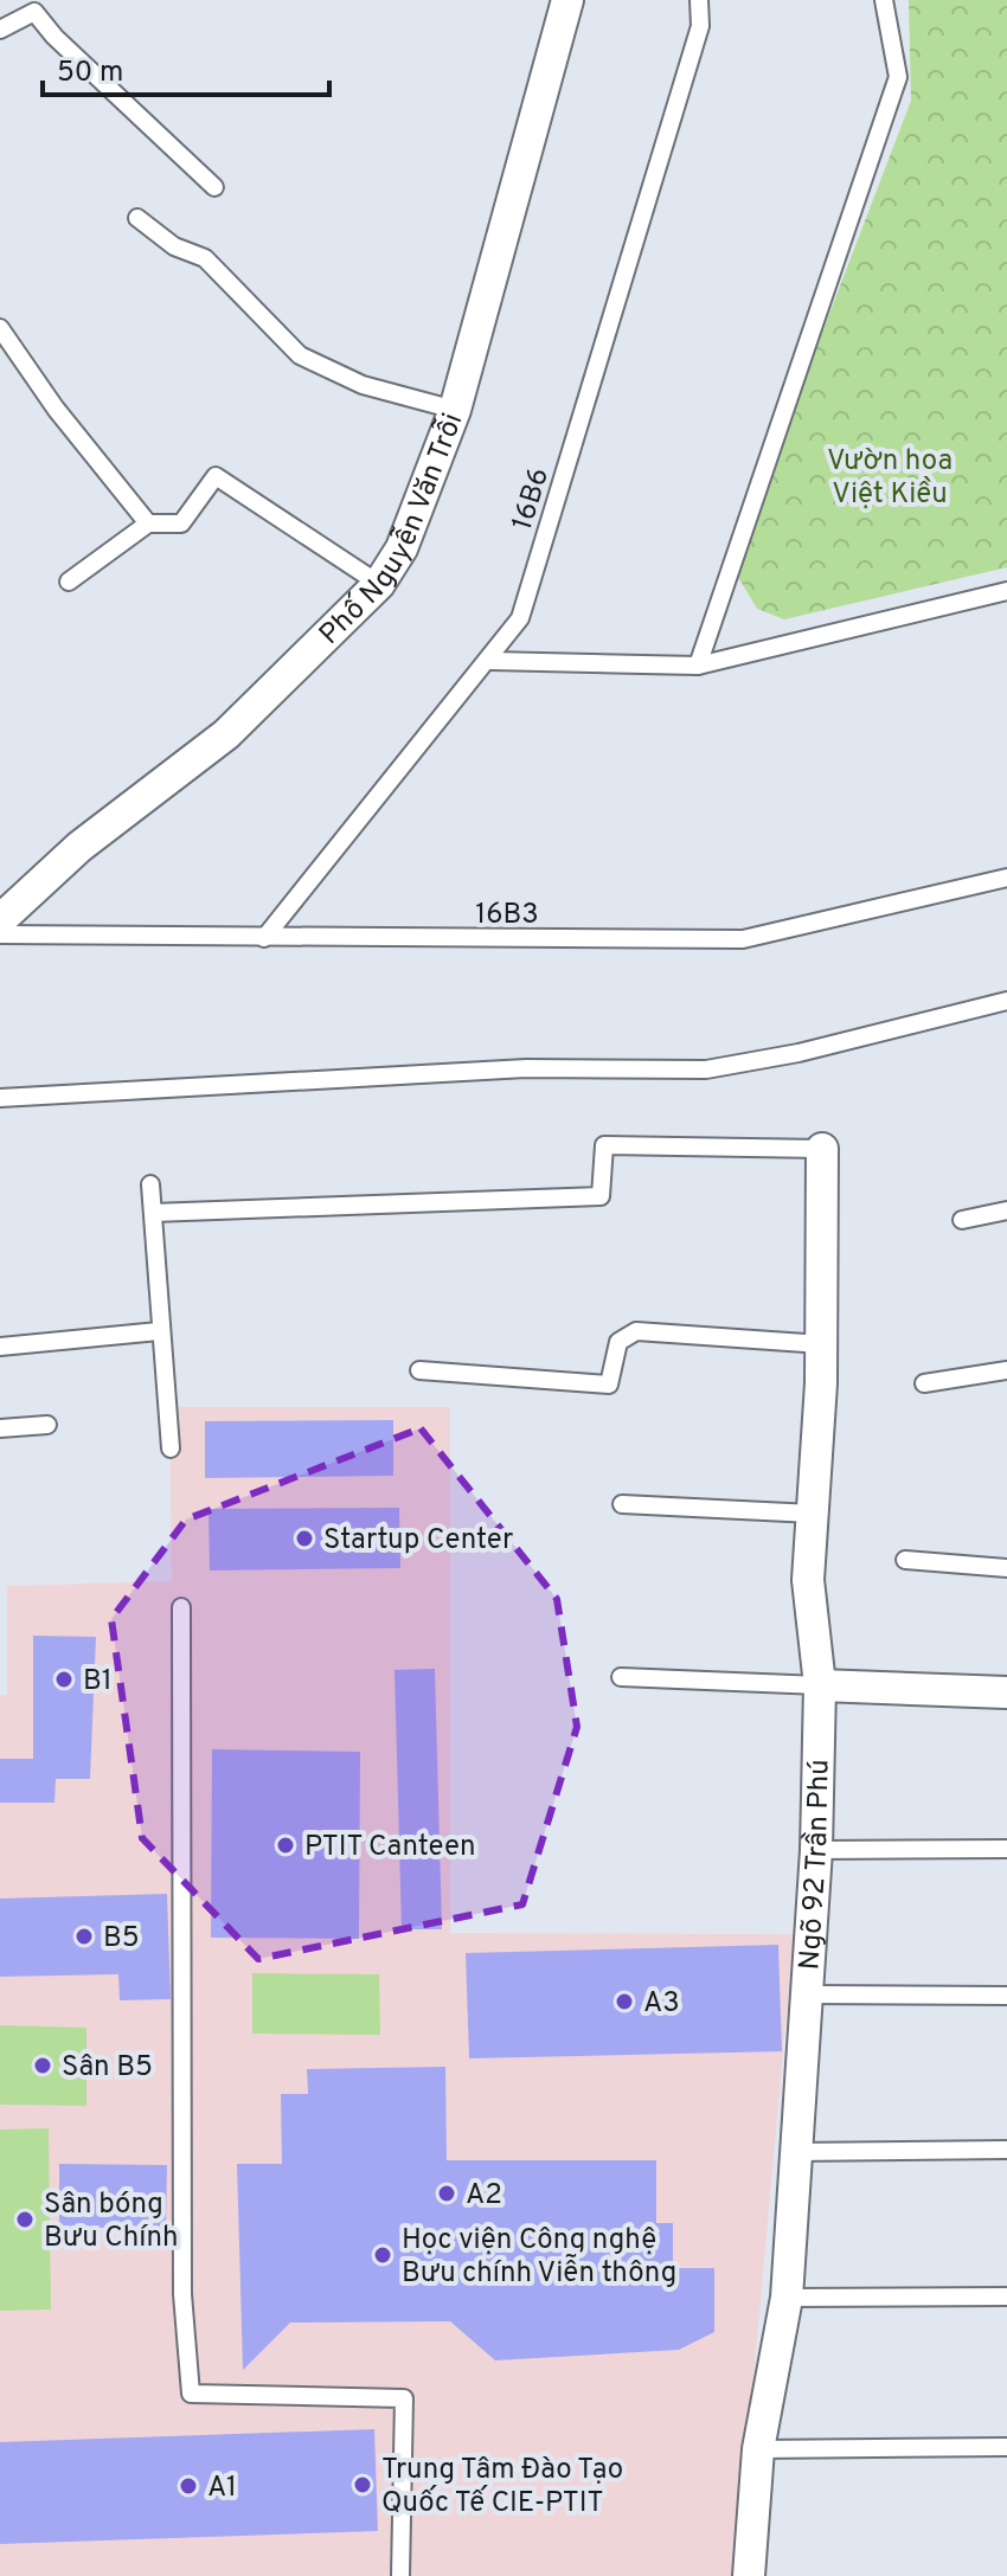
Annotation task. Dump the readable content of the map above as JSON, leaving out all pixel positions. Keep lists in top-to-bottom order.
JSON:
{
  "streets": {
    "street": ["Phố Nguyễn Văn Trỗi", "Ngõ 92 Trần Phú"],
    "lane": ["16B6", "16B3"]
  },
  "crossings": [
    ["16B6", "16B3"]
  ],
  "parks": ["Vườn hoa Việt Kiều"],
  "places": [
    "Startup Center",
    "B1",
    "PTIT Canteen",
    "B5",
    "A3",
    "Sân B5",
    "A2",
    "Sân bóng Bưu Chính",
    "Học viện Công nghệ Bưu chính Viễn thông",
    "Trung Tâm Đào Tạo Quốc Tế CIE-PTIT",
    "A1"
  ],
  "scale_bar": "50 m"
}
